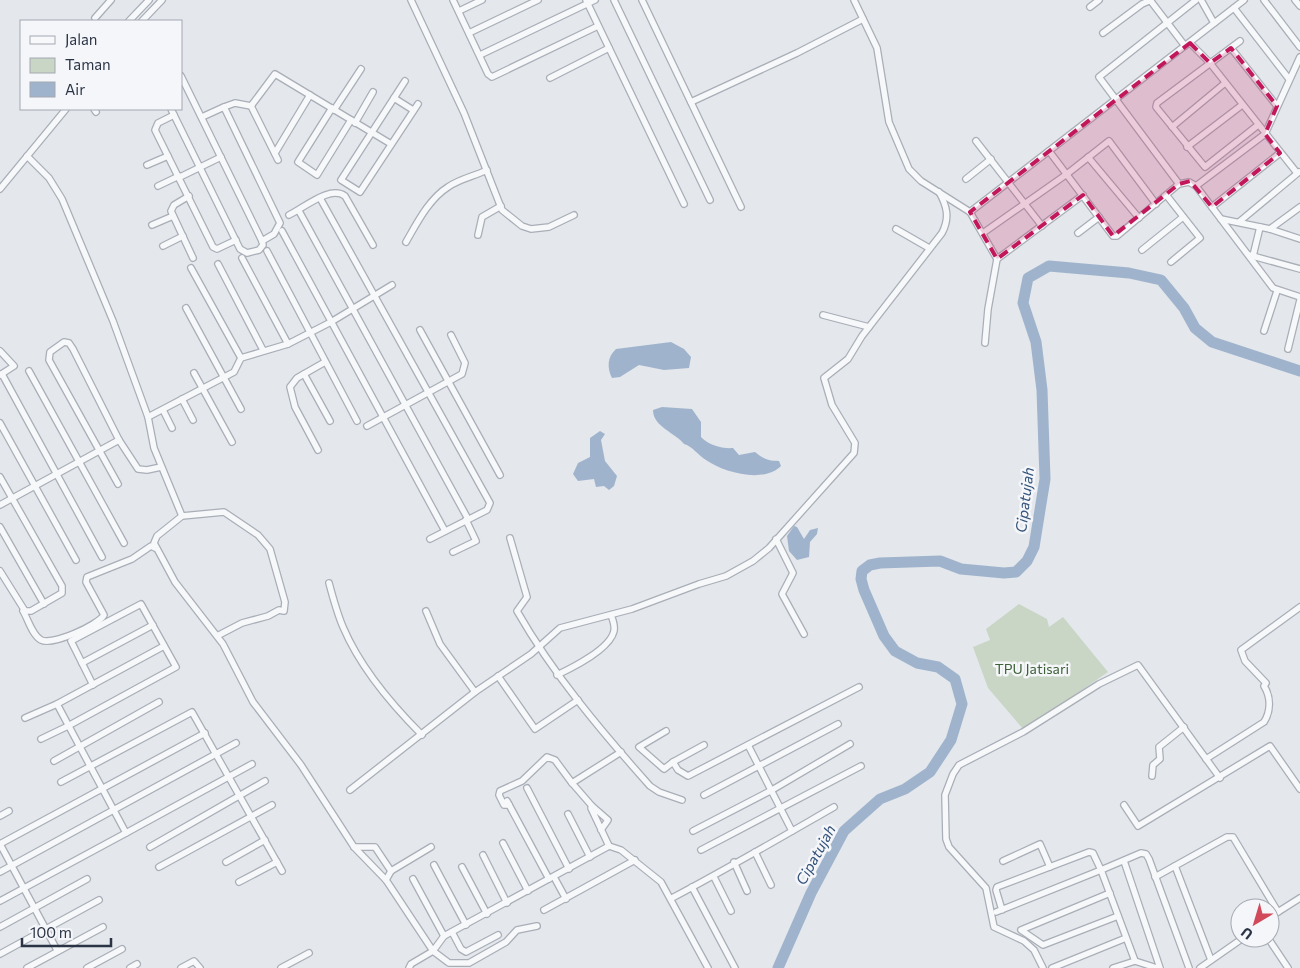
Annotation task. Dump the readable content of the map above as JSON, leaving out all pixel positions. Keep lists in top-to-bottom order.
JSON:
{
  "water": ["Cipatujah"],
  "parks": ["TPU Jatisari"],
  "legend": ["Jalan", "Taman", "Air"],
  "scale_bar": "100 m",
  "north": "bottom left"
}
